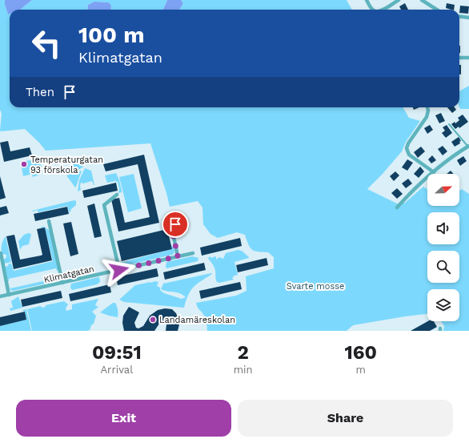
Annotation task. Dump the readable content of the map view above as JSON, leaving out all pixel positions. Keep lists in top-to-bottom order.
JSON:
{
  "streets": {
    "street": ["Klimatgatan"]
  },
  "parks": ["Svarte mosse"],
  "places": ["Temperaturgatan 93 förskola", "Landamäreskolan"],
  "north": "right",
  "page": {
    "turn": ["100 m", "Klimatgatan"],
    "then": "Then",
    "eta": [
      "09:51",
      "Arrival",
      "2",
      "min",
      "160",
      "m"
    ],
    "buttons": ["Exit", "Share"]
  }
}
